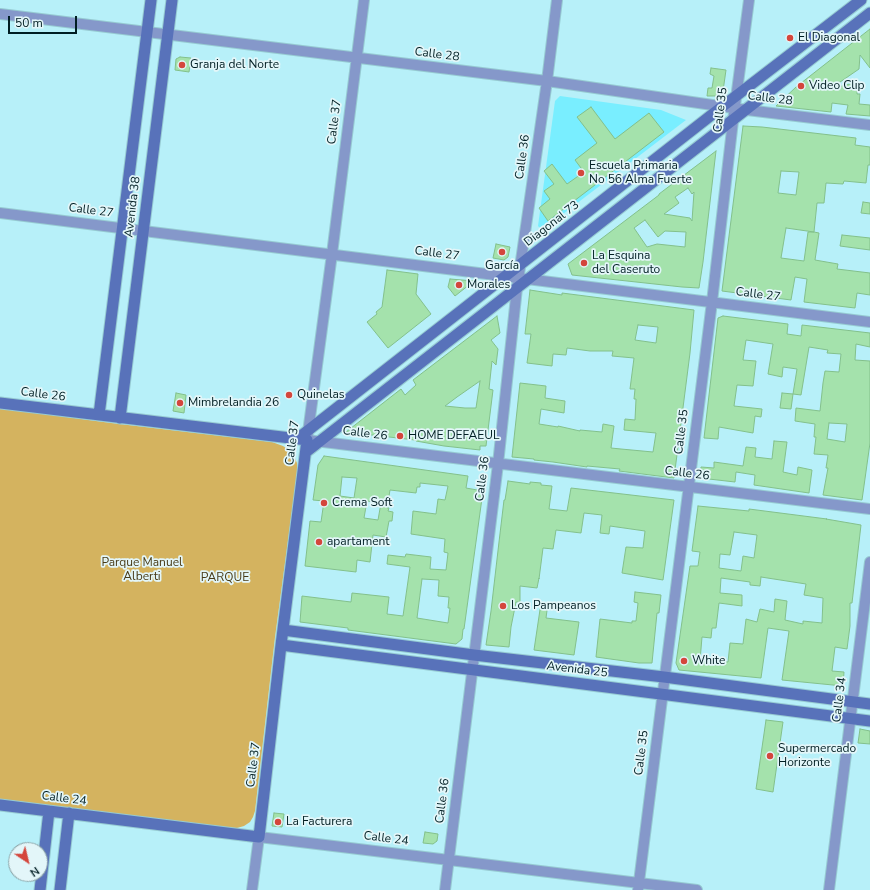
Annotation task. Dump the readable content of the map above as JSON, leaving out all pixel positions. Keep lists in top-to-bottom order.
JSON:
{
  "streets": {
    "main road": [
      "Calle 37",
      "Avenida 38",
      "Diagonal 73",
      "Calle 26",
      "Avenida 25",
      "Calle 24"
    ],
    "street": [
      "Calle 28",
      "Calle 35",
      "Calle 36",
      "Calle 27",
      "Calle 34"
    ]
  },
  "crossings": [
    ["Calle 28", "Calle 35"],
    ["Calle 28", "Calle 37"],
    ["Calle 28", "Calle 36"],
    ["Calle 28", "Avenida 38"],
    ["Calle 28", "Diagonal 73"],
    ["Calle 35", "Calle 27"],
    ["Calle 35", "Diagonal 73"],
    ["Calle 35", "Calle 26"],
    ["Calle 35", "Avenida 25"],
    ["Calle 35", "Calle 24"],
    ["Calle 37", "Calle 27"],
    ["Calle 37", "Diagonal 73"],
    ["Calle 37", "Calle 26"],
    ["Calle 37", "Avenida 25"],
    ["Calle 37", "Calle 24"],
    ["Calle 36", "Calle 27"],
    ["Calle 36", "Diagonal 73"],
    ["Calle 36", "Calle 26"],
    ["Calle 36", "Avenida 25"],
    ["Calle 36", "Calle 24"],
    ["Avenida 38", "Calle 27"],
    ["Avenida 38", "Calle 26"],
    ["Calle 27", "Diagonal 73"],
    ["Diagonal 73", "Calle 26"],
    ["Avenida 25", "Calle 34"]
  ],
  "parks": ["Parque Manuel Alberti", "PARQUE"],
  "places": [
    "El Diagonal",
    "Granja del Norte",
    "Video Clip",
    "Escuela Primaria No 56 Alma Fuerte",
    "García",
    "La Esquina del Caseruto",
    "Morales",
    "Quinelas",
    "Mimbrelandia 26",
    "HOME DEFAEUL",
    "Crema Soft",
    "apartament",
    "Los Pampeanos",
    "White",
    "Supermercado Horizonte",
    "La Facturera"
  ],
  "scale_bar": "50 m",
  "north": "bottom right"
}
